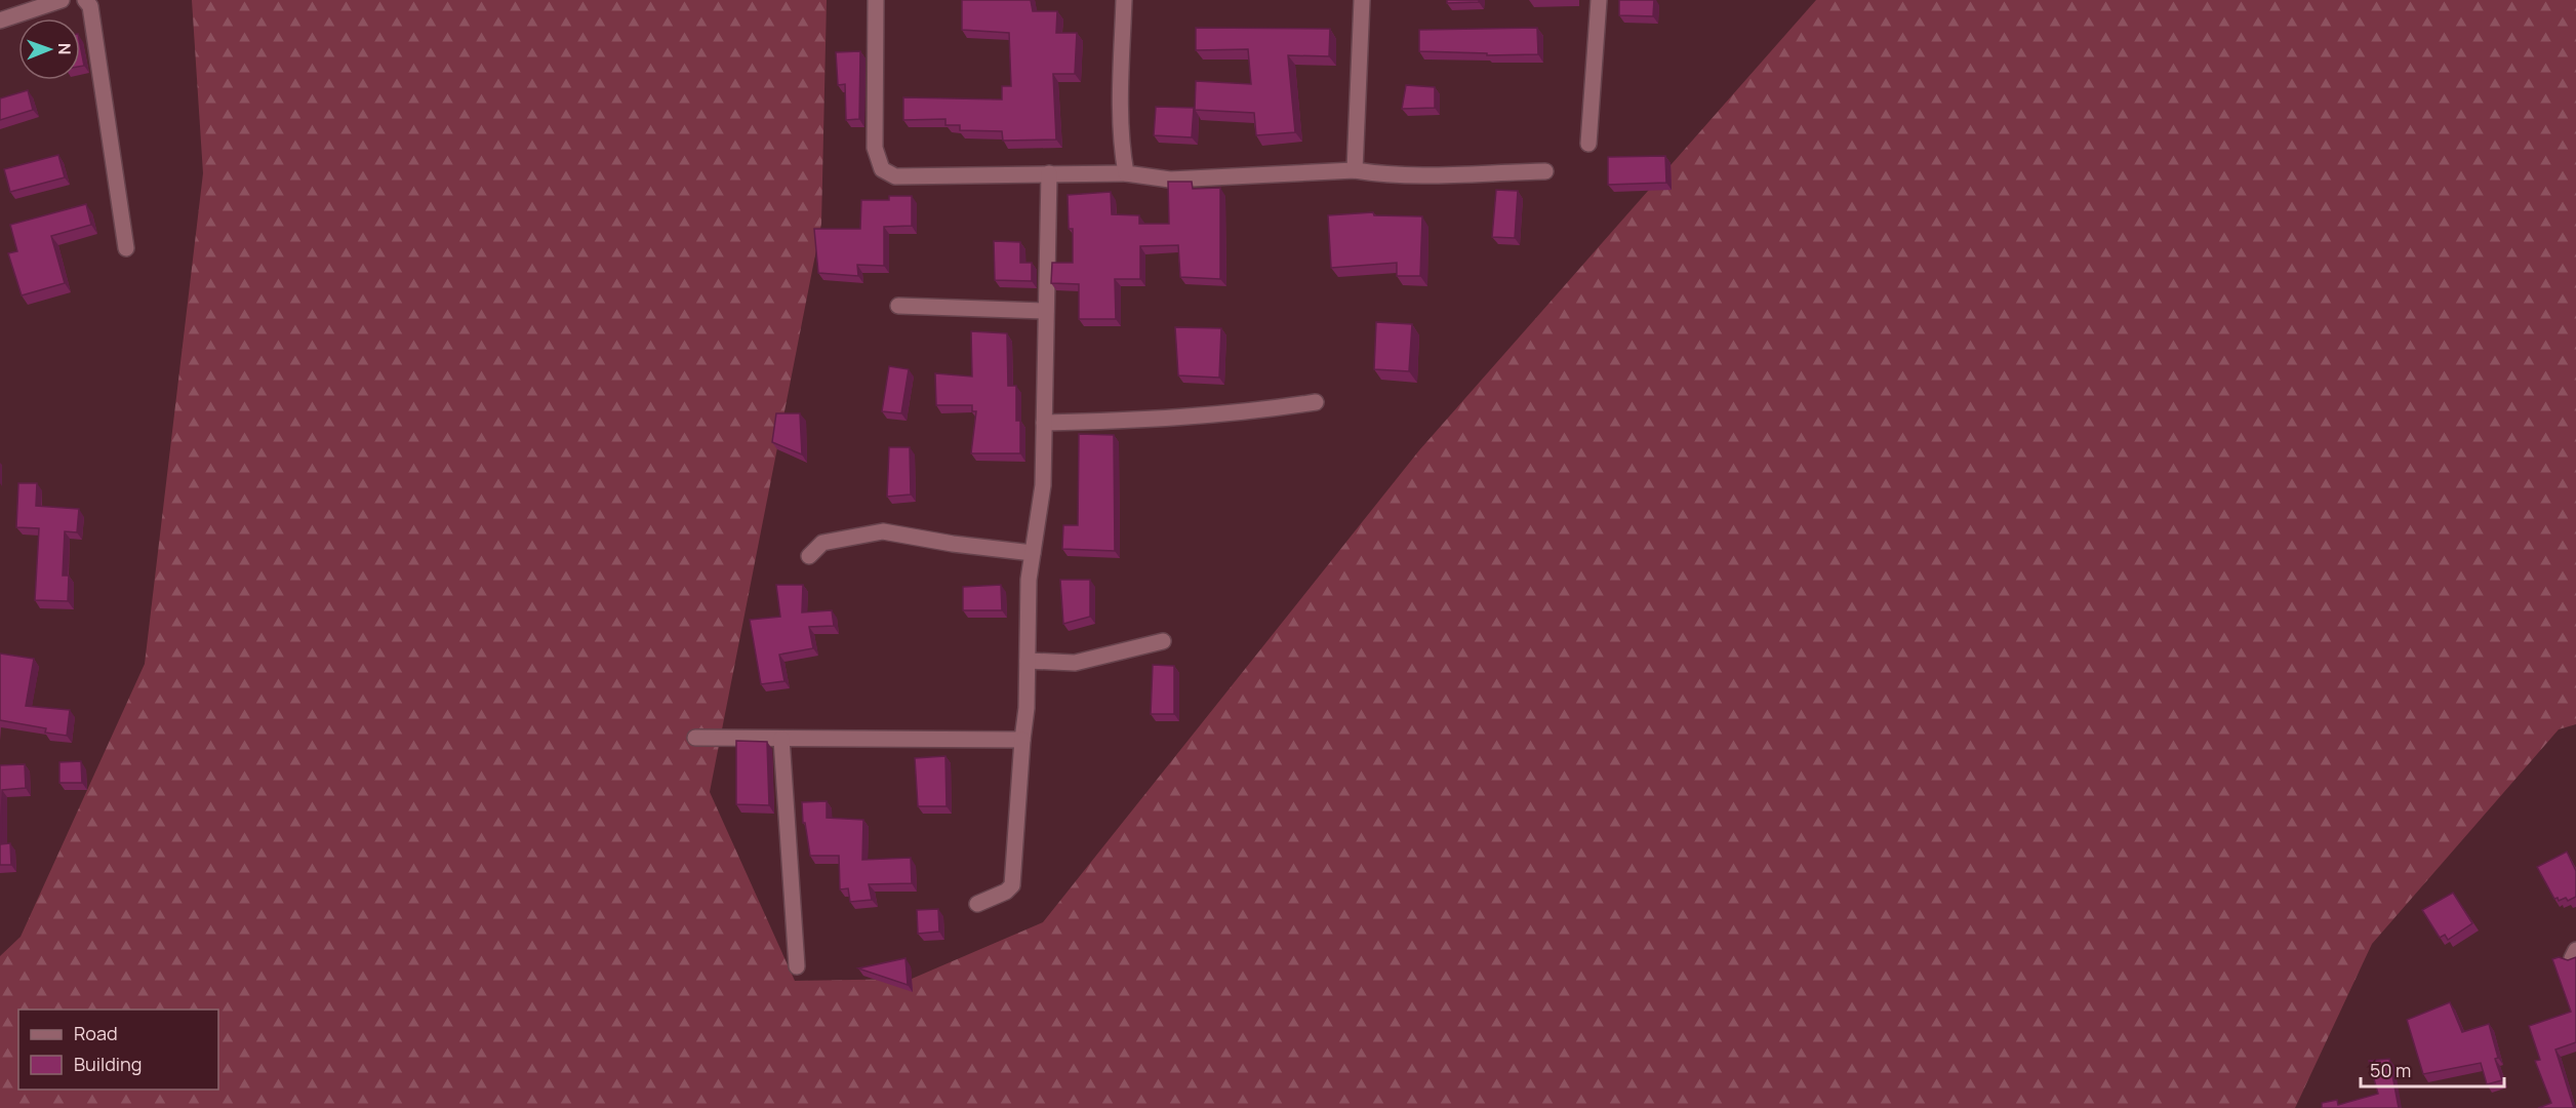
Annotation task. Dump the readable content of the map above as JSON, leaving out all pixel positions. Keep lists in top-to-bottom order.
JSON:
{
  "legend": ["Road", "Building"],
  "scale_bar": "50 m",
  "north": "right"
}
